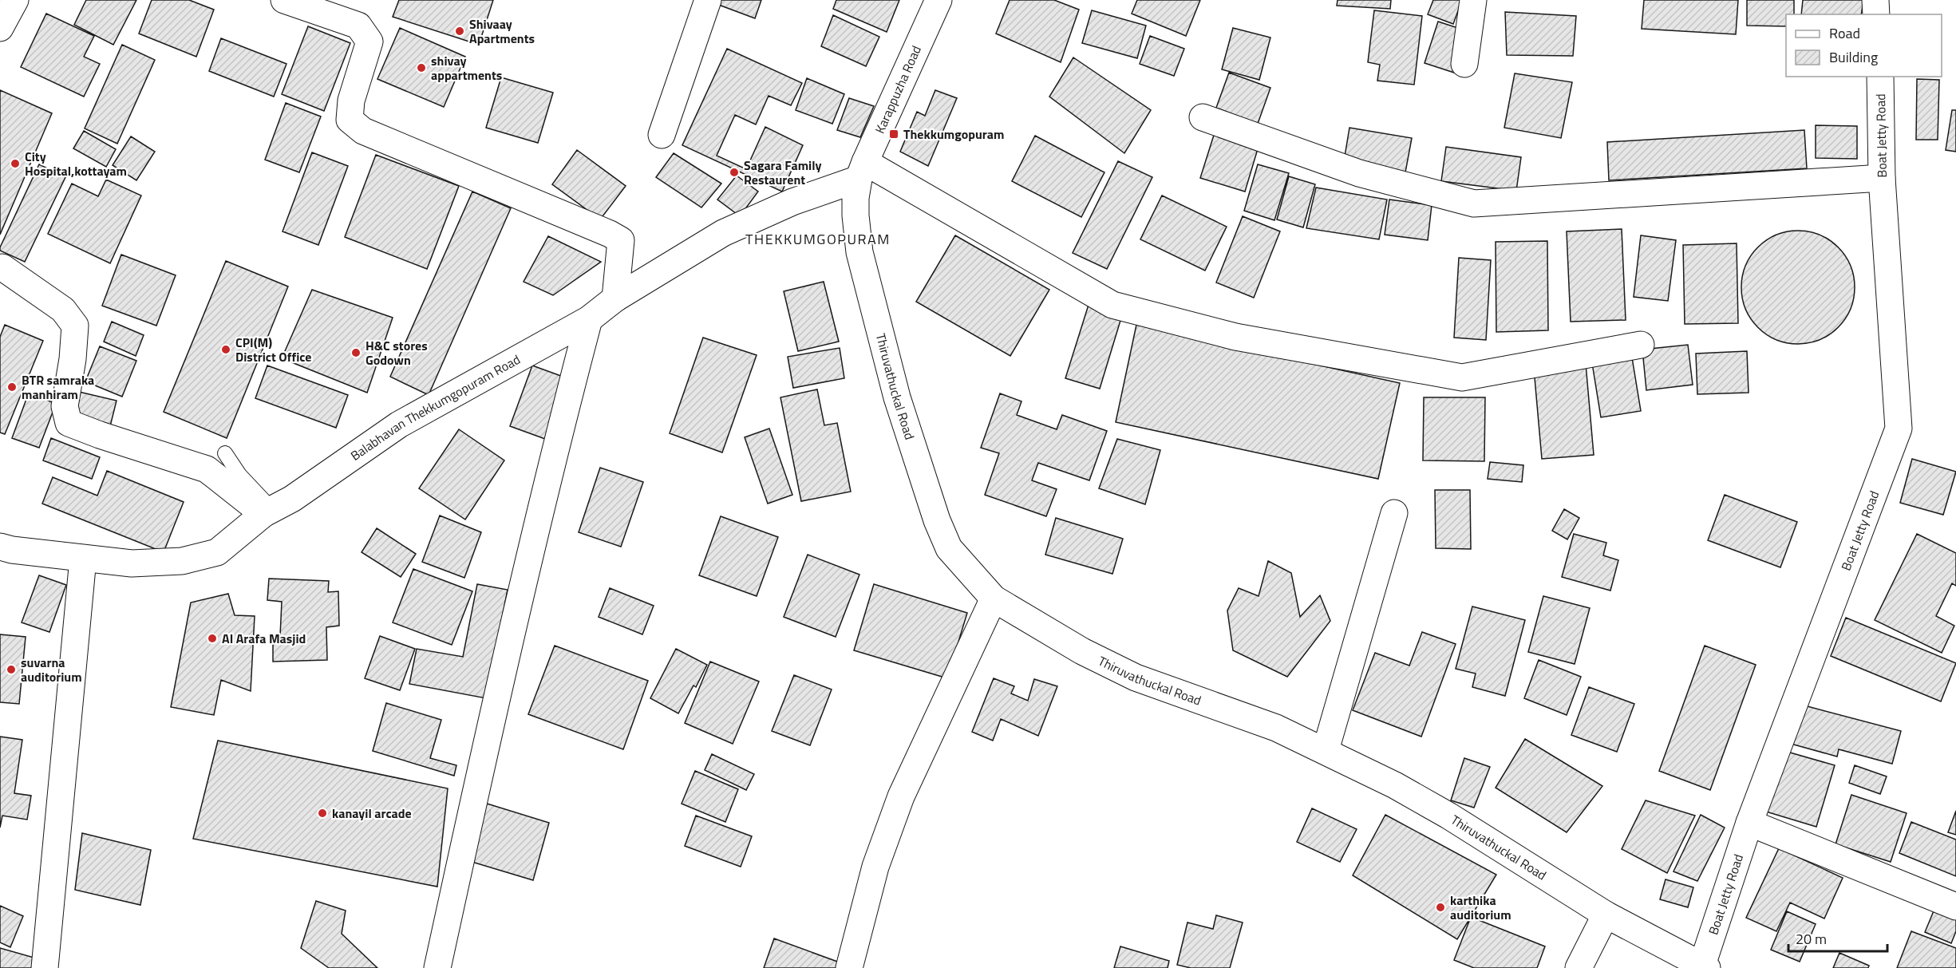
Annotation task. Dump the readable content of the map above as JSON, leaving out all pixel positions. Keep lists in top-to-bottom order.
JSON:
{
  "streets": {
    "street": [
      "Karappuzha Road",
      "Boat Jetty Road",
      "Thiruvathuckal Road",
      "Balabhavan Thekkumgopuram Road"
    ]
  },
  "crossings": [
    ["Karappuzha Road", "Thiruvathuckal Road"],
    ["Karappuzha Road", "Balabhavan Thekkumgopuram Road"],
    ["Boat Jetty Road", "Thiruvathuckal Road"],
    ["Thiruvathuckal Road", "Balabhavan Thekkumgopuram Road"]
  ],
  "districts": ["THEKKUMGOPURAM"],
  "places": {
    "other": [
      "Shivaay Apartments",
      "shivay appartments",
      "City Hospital,kottayam",
      "Sagara Family Restaurent",
      "CPI(M) District Office",
      "H&C stores Godown",
      "BTR samraka manhiram",
      "AI Arafa Masjid",
      "suvarna auditorium",
      "kanayil arcade",
      "karthika auditorium"
    ],
    "transit": ["Thekkumgopuram"]
  },
  "legend": ["Road", "Building"],
  "scale_bar": "20 m"
}
